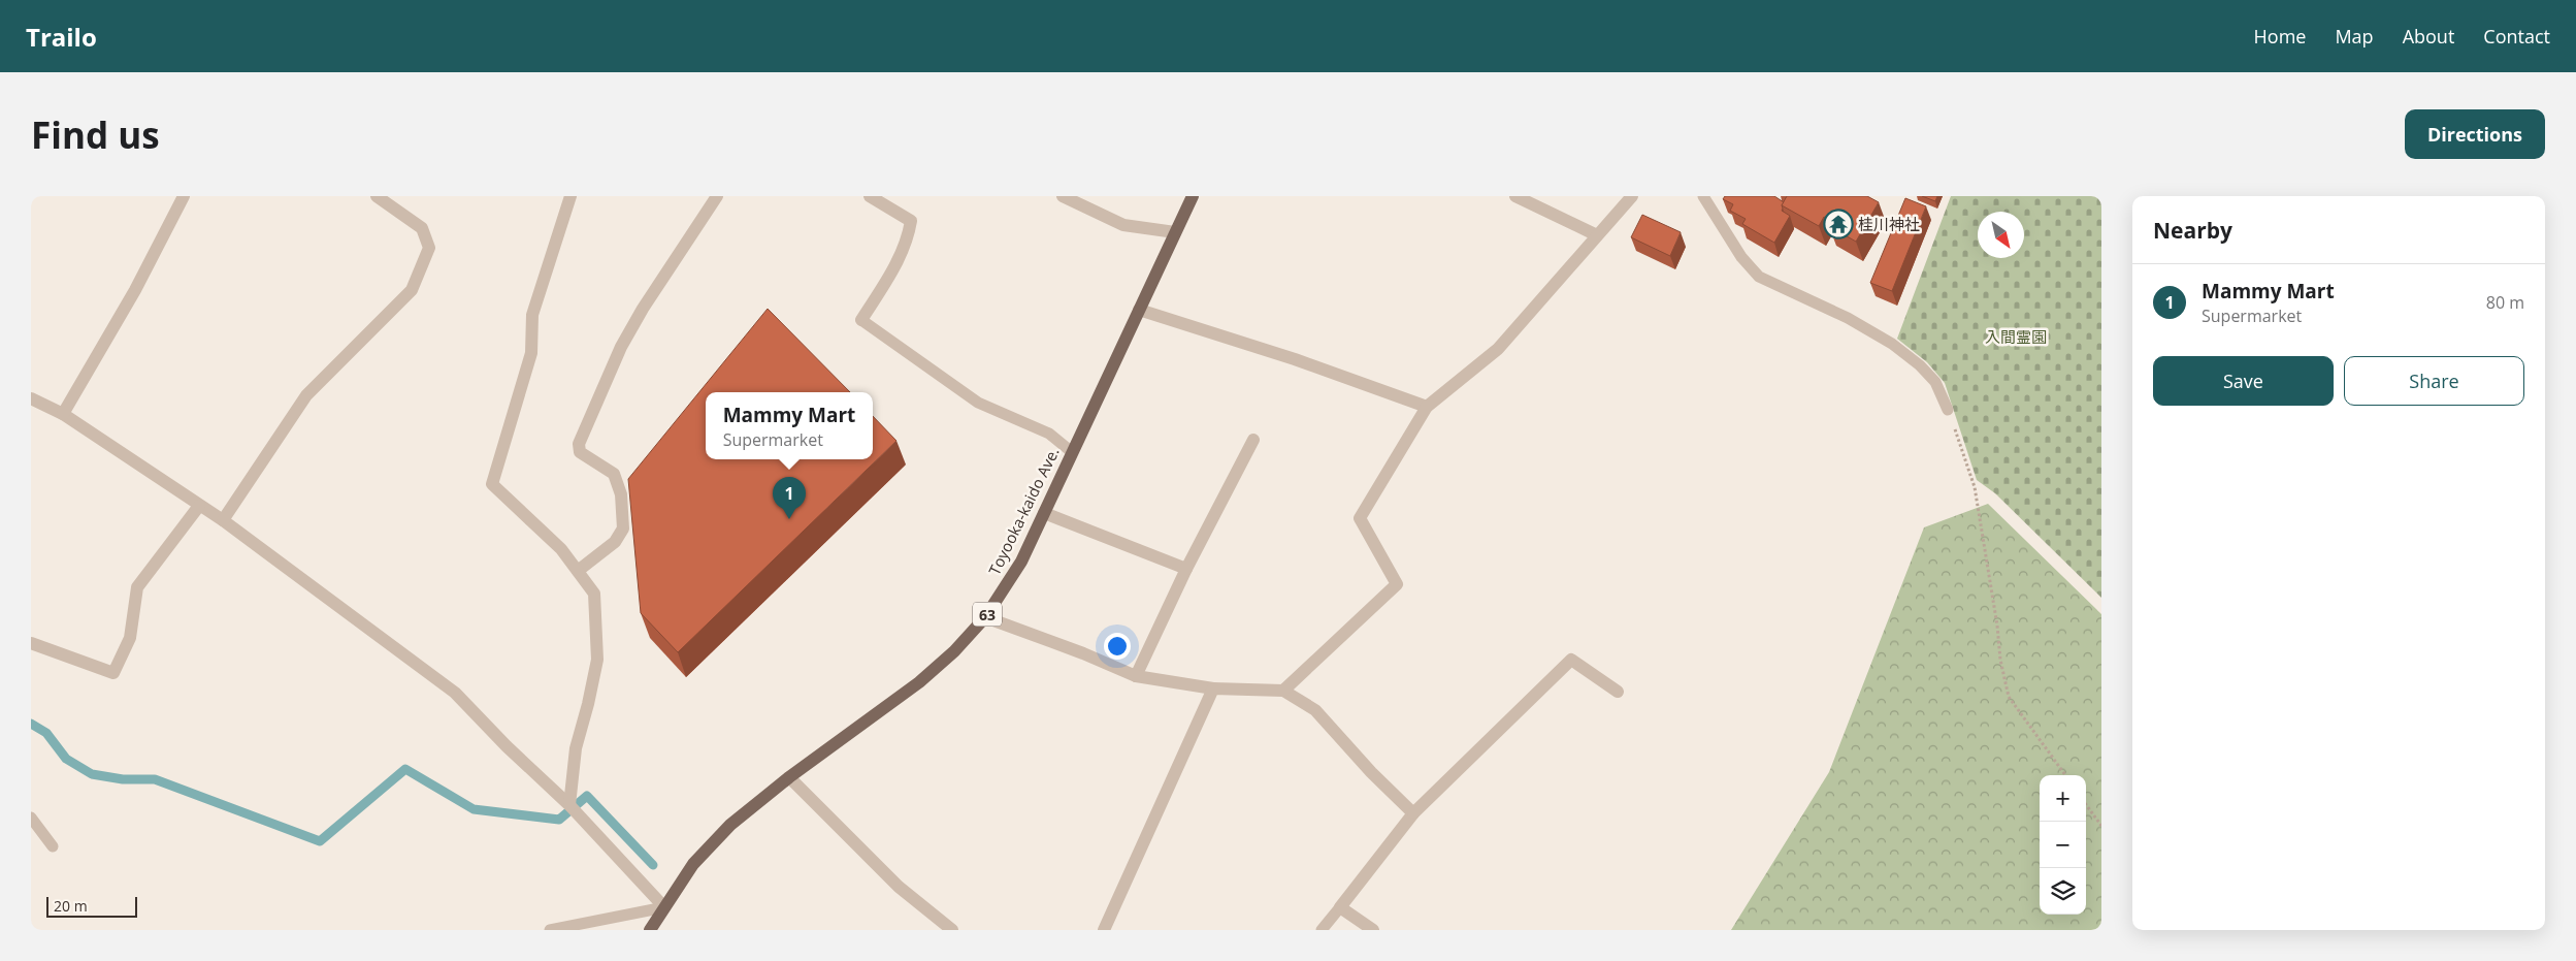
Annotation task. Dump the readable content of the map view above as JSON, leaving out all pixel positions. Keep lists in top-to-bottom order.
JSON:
{
  "streets": {
    "main road": ["Toyooka-kaido Ave.", "63"]
  },
  "parks": ["入間霊園"],
  "places": {
    "temple": ["桂川神社"]
  },
  "scale_bar": "20 m",
  "north": "bottom right",
  "page": {
    "header": "Trailo",
    "nav": [
      "Home",
      "Map",
      "About",
      "Contact"
    ],
    "buttons": [
      "Directions",
      ["Save", "Share"]
    ],
    "title": "Find us",
    "heading": "Nearby",
    "list": [
      {
        "mark": "1",
        "name": "Mammy Mart",
        "note": "Supermarket",
        "value": "80 m"
      }
    ],
    "popup": ["Mammy Mart", "Supermarket"],
    "pins": "1",
    "map_buttons": ["+", "−"],
    "scale": "20 m"
  }
}
